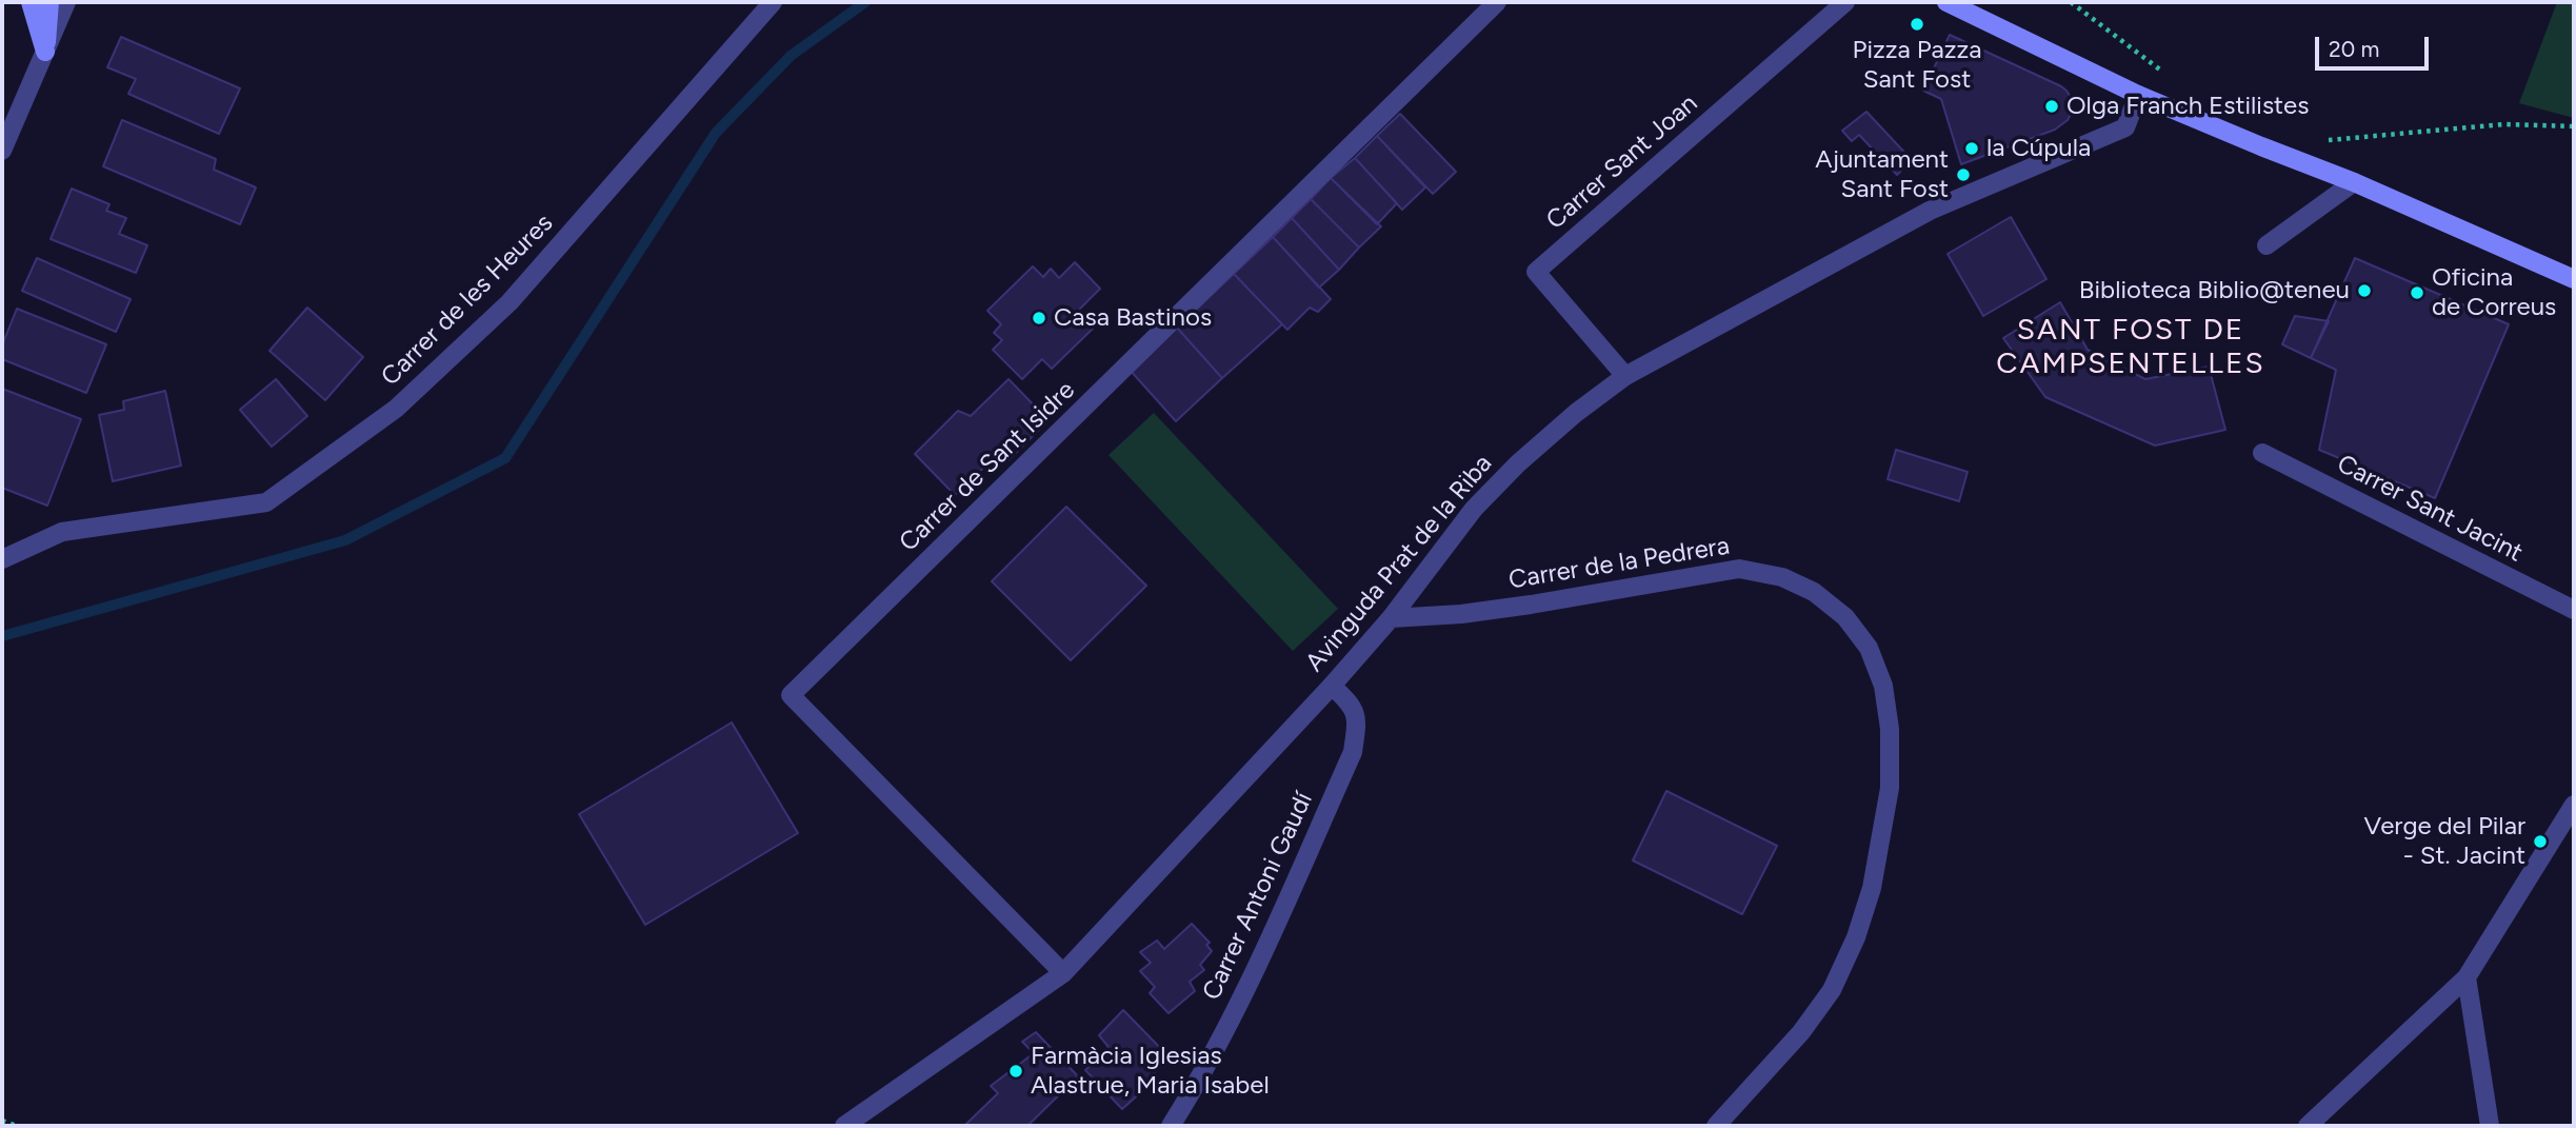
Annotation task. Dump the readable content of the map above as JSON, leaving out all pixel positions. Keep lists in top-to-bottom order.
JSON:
{
  "streets": {
    "street": [
      "Carrer Sant Joan",
      "Carrer de les Heures",
      "Carrer de Sant Isidre",
      "Carrer Sant Jacint",
      "Avinguda Prat de la Riba",
      "Carrer de la Pedrera",
      "Carrer Antoni Gaudí"
    ]
  },
  "crossings": [
    ["Carrer Sant Joan", "Avinguda Prat de la Riba"],
    ["Carrer de Sant Isidre", "Avinguda Prat de la Riba"],
    ["Avinguda Prat de la Riba", "Carrer de la Pedrera"],
    ["Avinguda Prat de la Riba", "Carrer Antoni Gaudí"]
  ],
  "districts": ["SANT FOST DE CAMPSENTELLES"],
  "places": [
    "Pizza Pazza Sant Fost",
    "Olga Franch Estilistes",
    "la Cúpula",
    "Ajuntament Sant Fost",
    "Biblioteca Biblio@teneu",
    "Oficina de Correus",
    "Casa Bastinos",
    "Verge del Pilar - St. Jacint",
    "Farmàcia Iglesias Alastrue, Maria Isabel"
  ],
  "scale_bar": "20 m"
}
